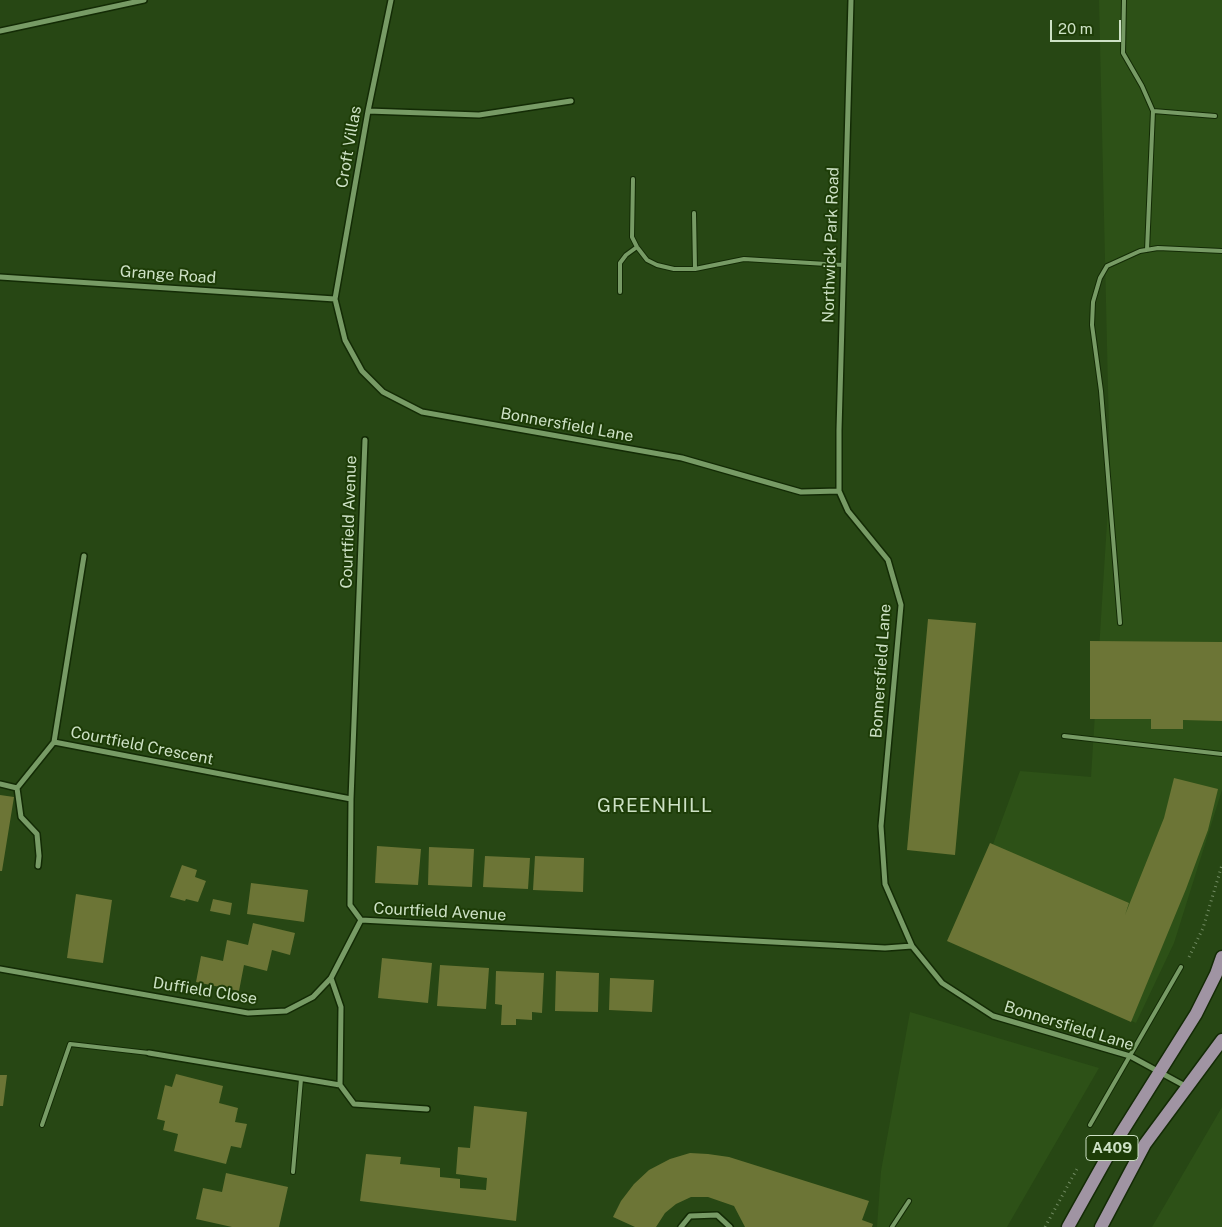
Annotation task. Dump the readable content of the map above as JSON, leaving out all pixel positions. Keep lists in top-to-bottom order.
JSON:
{
  "streets": {
    "main road": ["A409"],
    "street": [
      "Croft Villas",
      "Northwick Park Road",
      "Grange Road",
      "Bonnersfield Lane",
      "Courtfield Avenue",
      "Courtfield Crescent",
      "Duffield Close"
    ]
  },
  "crossings": [
    ["Croft Villas", "Grange Road"],
    ["Croft Villas", "Bonnersfield Lane"],
    ["Northwick Park Road", "Bonnersfield Lane"],
    ["Grange Road", "Bonnersfield Lane"],
    ["Bonnersfield Lane", "Courtfield Avenue"],
    ["Bonnersfield Lane", "A409"],
    ["Courtfield Avenue", "Courtfield Crescent"],
    ["Courtfield Avenue", "Duffield Close"]
  ],
  "districts": ["GREENHILL"],
  "scale_bar": "20 m"
}
